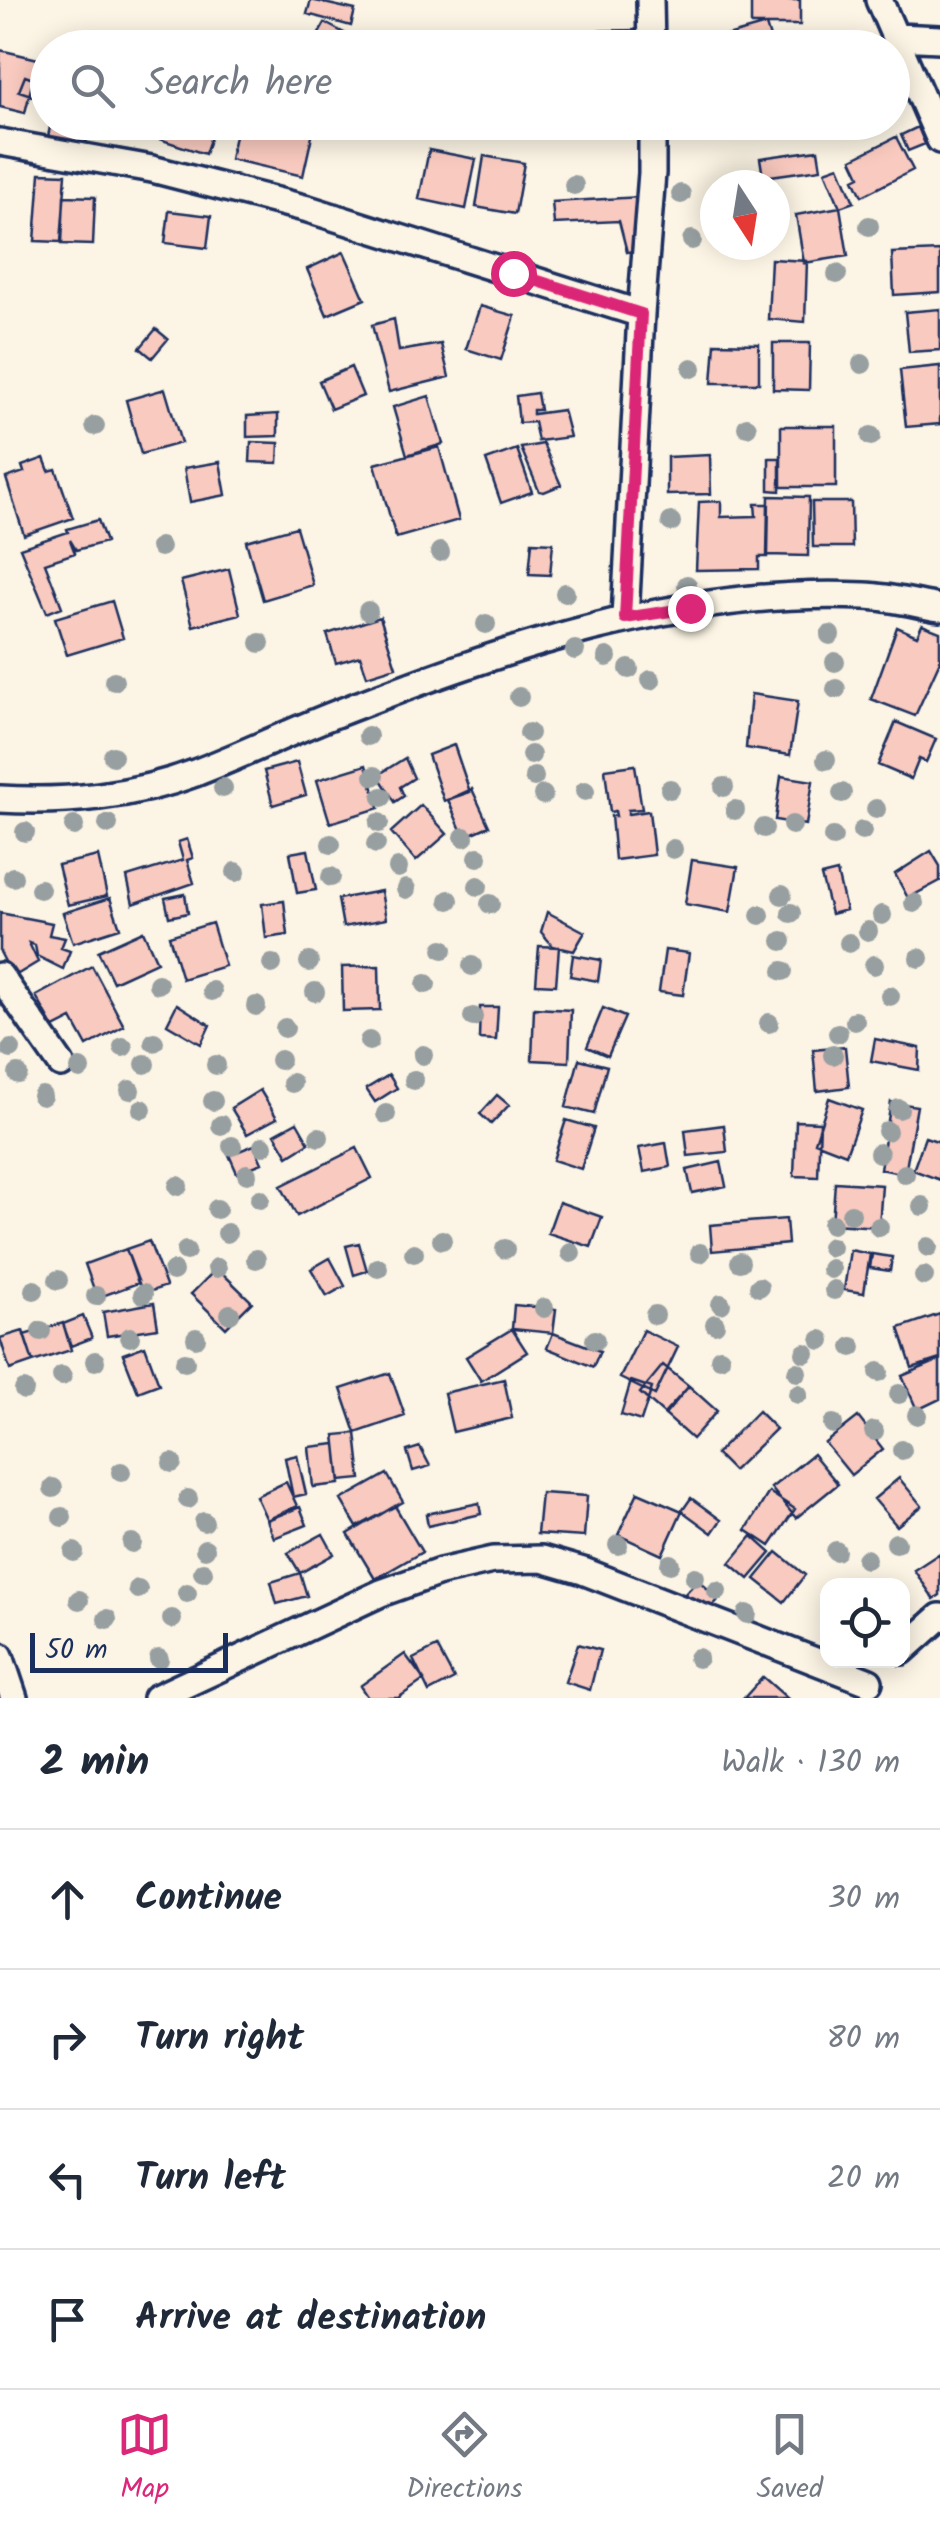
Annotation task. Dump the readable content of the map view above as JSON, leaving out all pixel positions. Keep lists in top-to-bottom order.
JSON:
{
  "scale_bar": "50 m",
  "north": "bottom",
  "page": {
    "search": "Search here",
    "scale": "50 m",
    "heading": ["2 min", "Walk · 130 m"],
    "list": [
      ["Continue", "30 m"],
      ["Turn right", "80 m"],
      ["Turn left", "20 m"],
      "Arrive at destination"
    ],
    "nav": ["Map", "Directions", "Saved"]
  }
}
